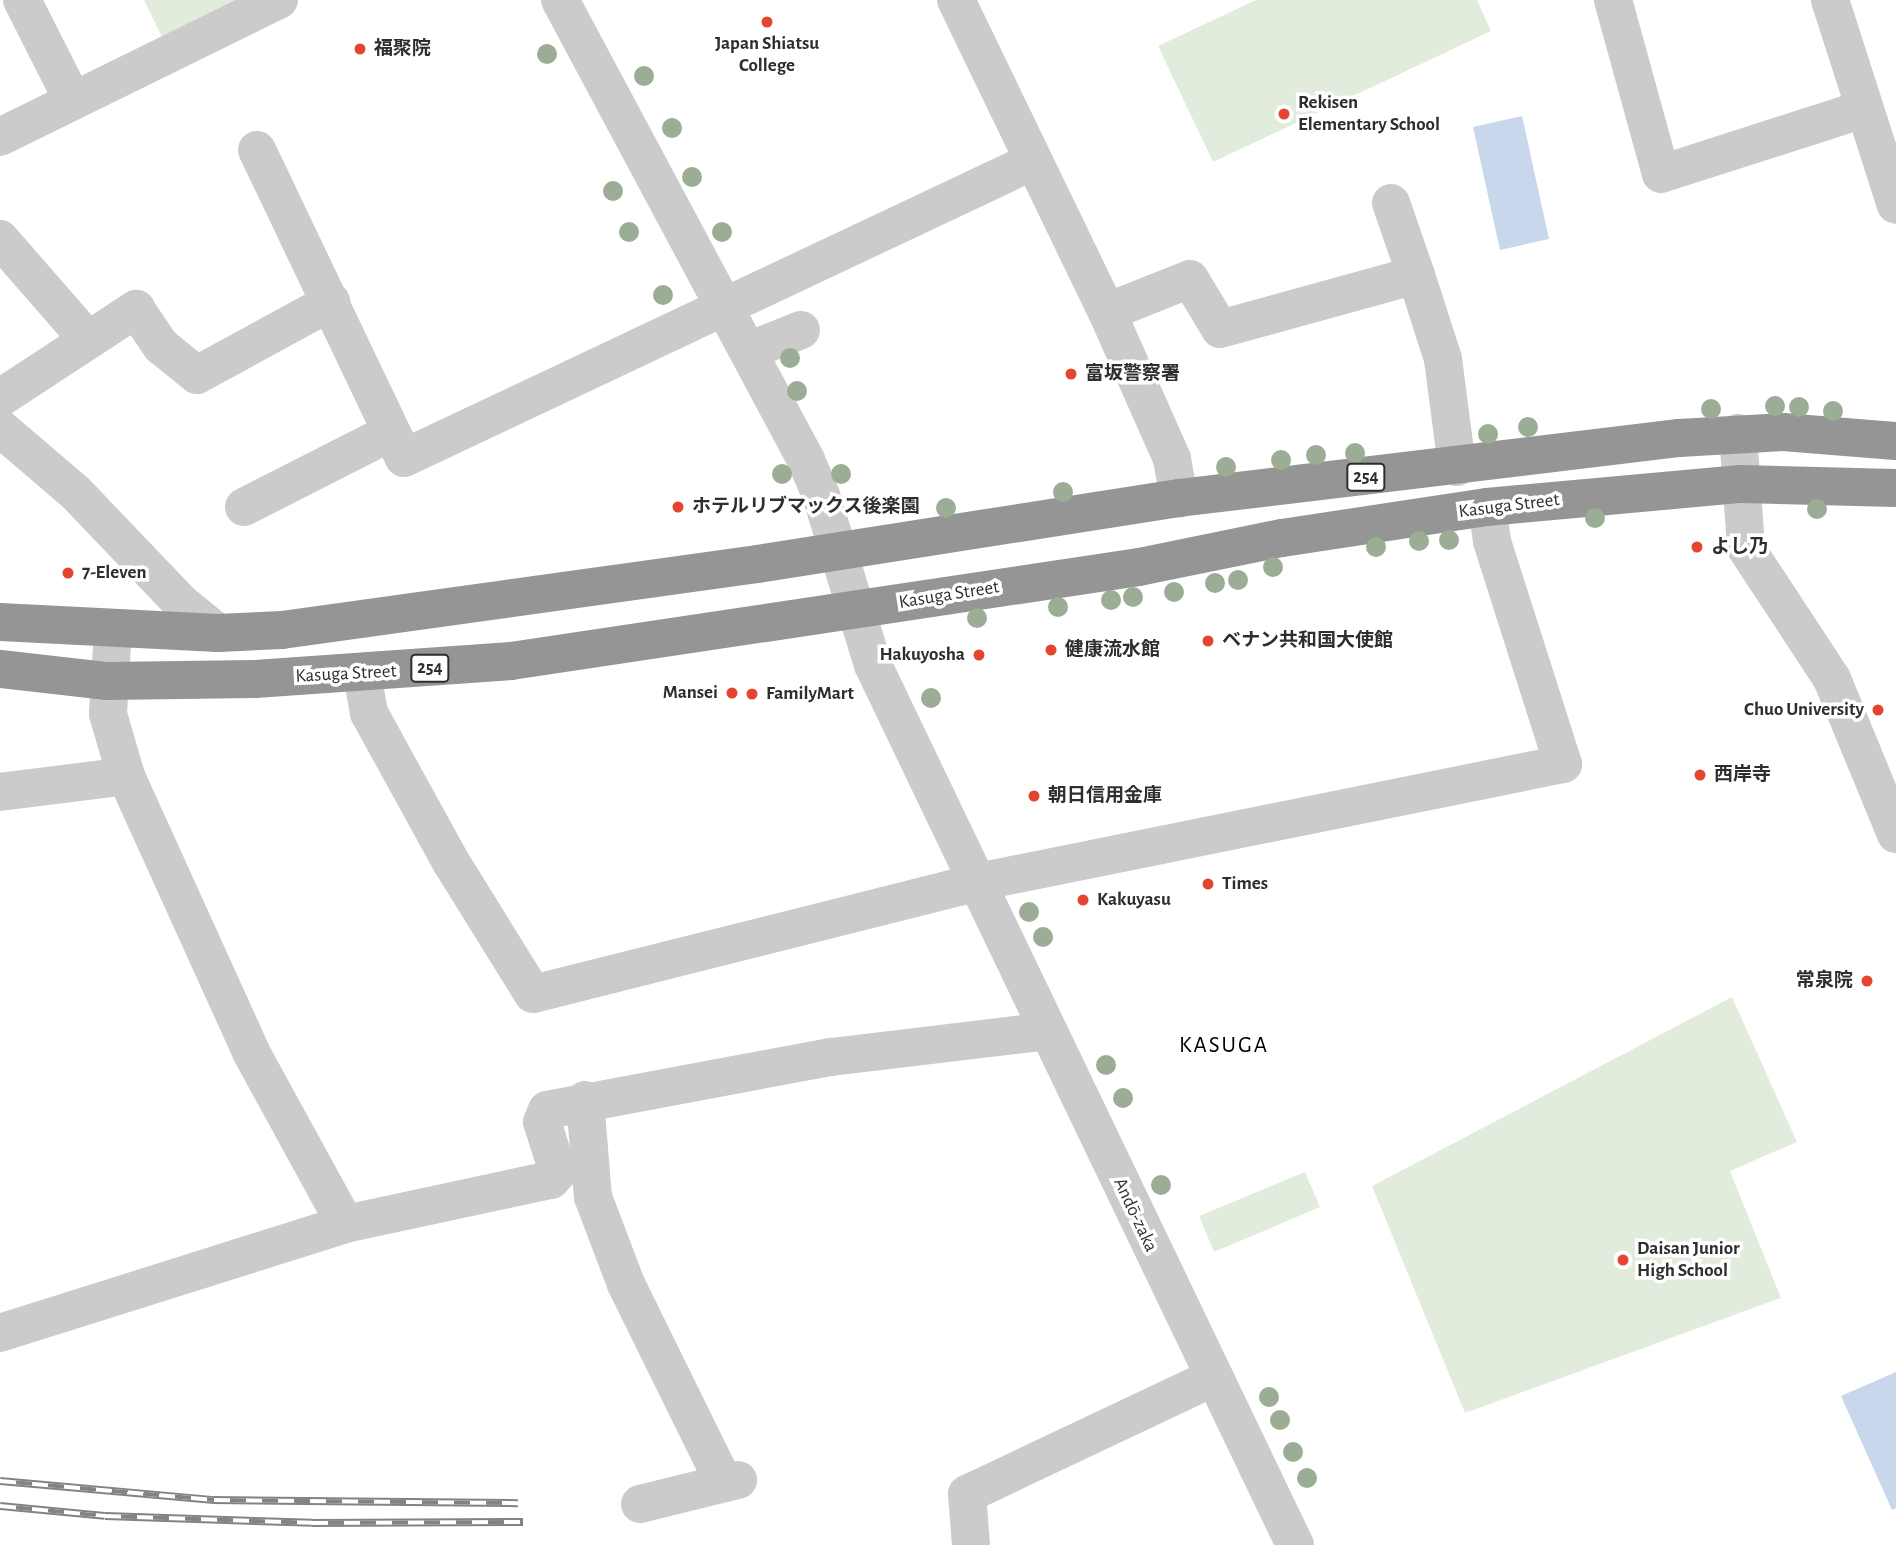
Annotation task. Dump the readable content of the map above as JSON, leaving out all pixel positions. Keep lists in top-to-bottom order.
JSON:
{
  "streets": {
    "highway": ["254", "Kasuga Street"],
    "street": ["Andō-zaka"]
  },
  "crossings": [
    ["254", "Andō-zaka"],
    ["Kasuga Street", "Andō-zaka"]
  ],
  "districts": ["KASUGA"],
  "places": [
    "Japan Shiatsu College",
    "福聚院",
    "Rekisen Elementary School",
    "富坂警察署",
    "ホテルリブマックス後楽園",
    "よし乃",
    "7-Eleven",
    "ベナン共和国大使館",
    "健康流水館",
    "Hakuyosha",
    "Mansei",
    "FamilyMart",
    "Chuo University",
    "西岸寺",
    "朝日信用金庫",
    "Times",
    "Kakuyasu",
    "常泉院",
    "Daisan Junior High School"
  ]
}
